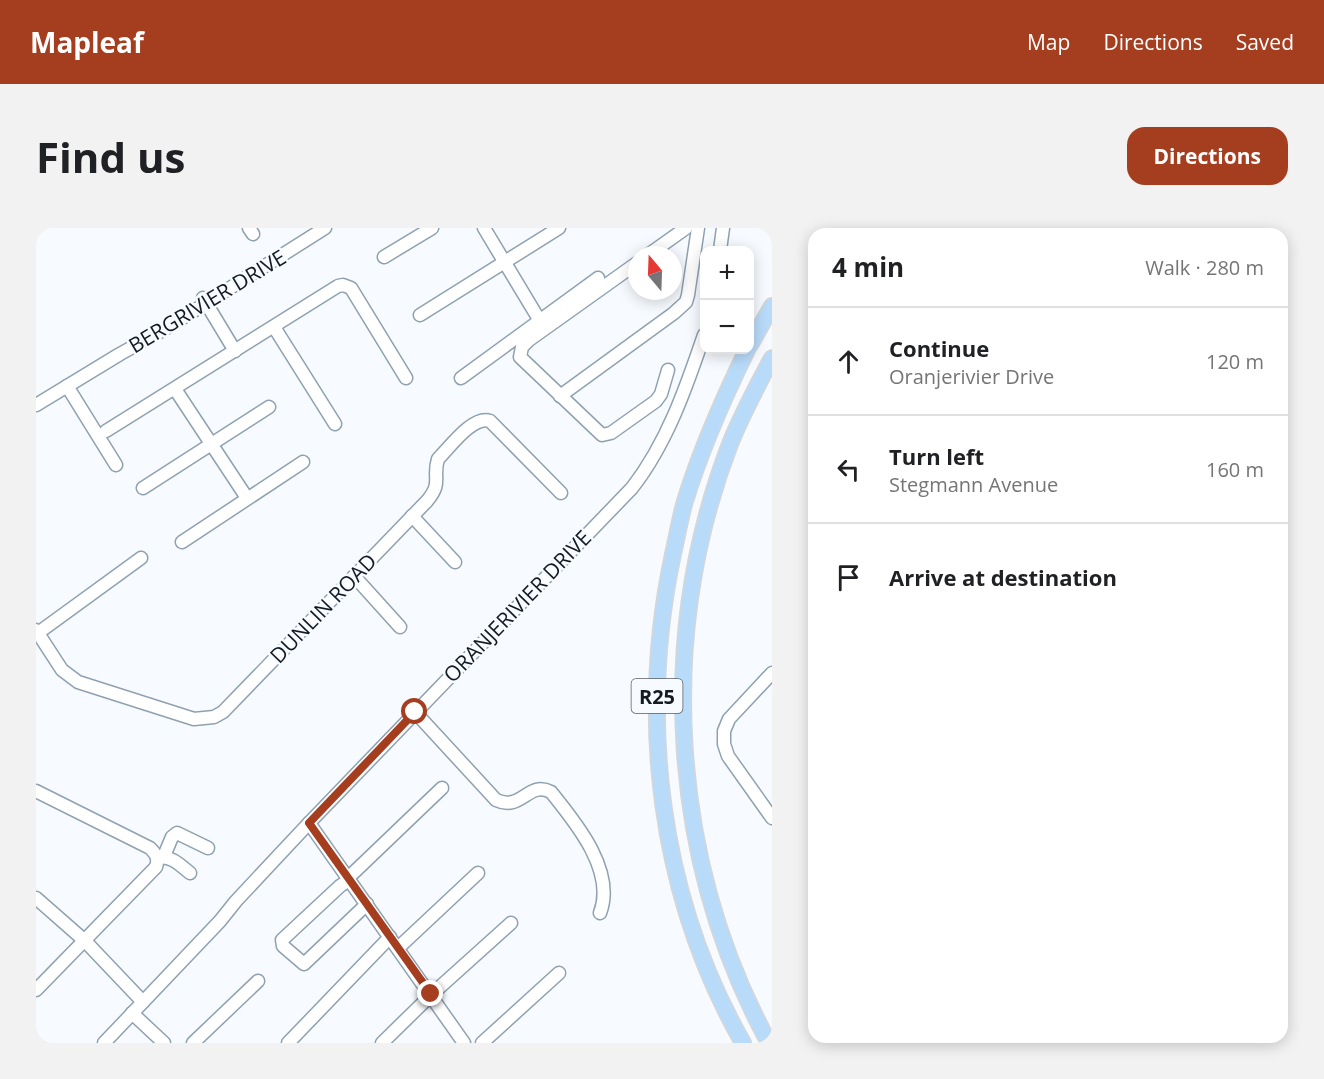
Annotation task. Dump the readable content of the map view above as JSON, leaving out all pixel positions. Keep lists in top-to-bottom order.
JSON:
{
  "streets": {
    "main road": ["R25"],
    "street": ["BERGRIVIER DRIVE", "ORANJERIVIER DRIVE", "DUNLIN ROAD"]
  },
  "north": "top",
  "page": {
    "header": "Mapleaf",
    "nav": ["Map", "Directions", "Saved"],
    "buttons": "Directions",
    "title": "Find us",
    "heading": ["4 min", "Walk · 280 m"],
    "map_buttons": ["+", "−"],
    "list": [
      ["Continue", "Oranjerivier Drive", "120 m"],
      ["Turn left", "Stegmann Avenue", "160 m"],
      "Arrive at destination"
    ]
  }
}
